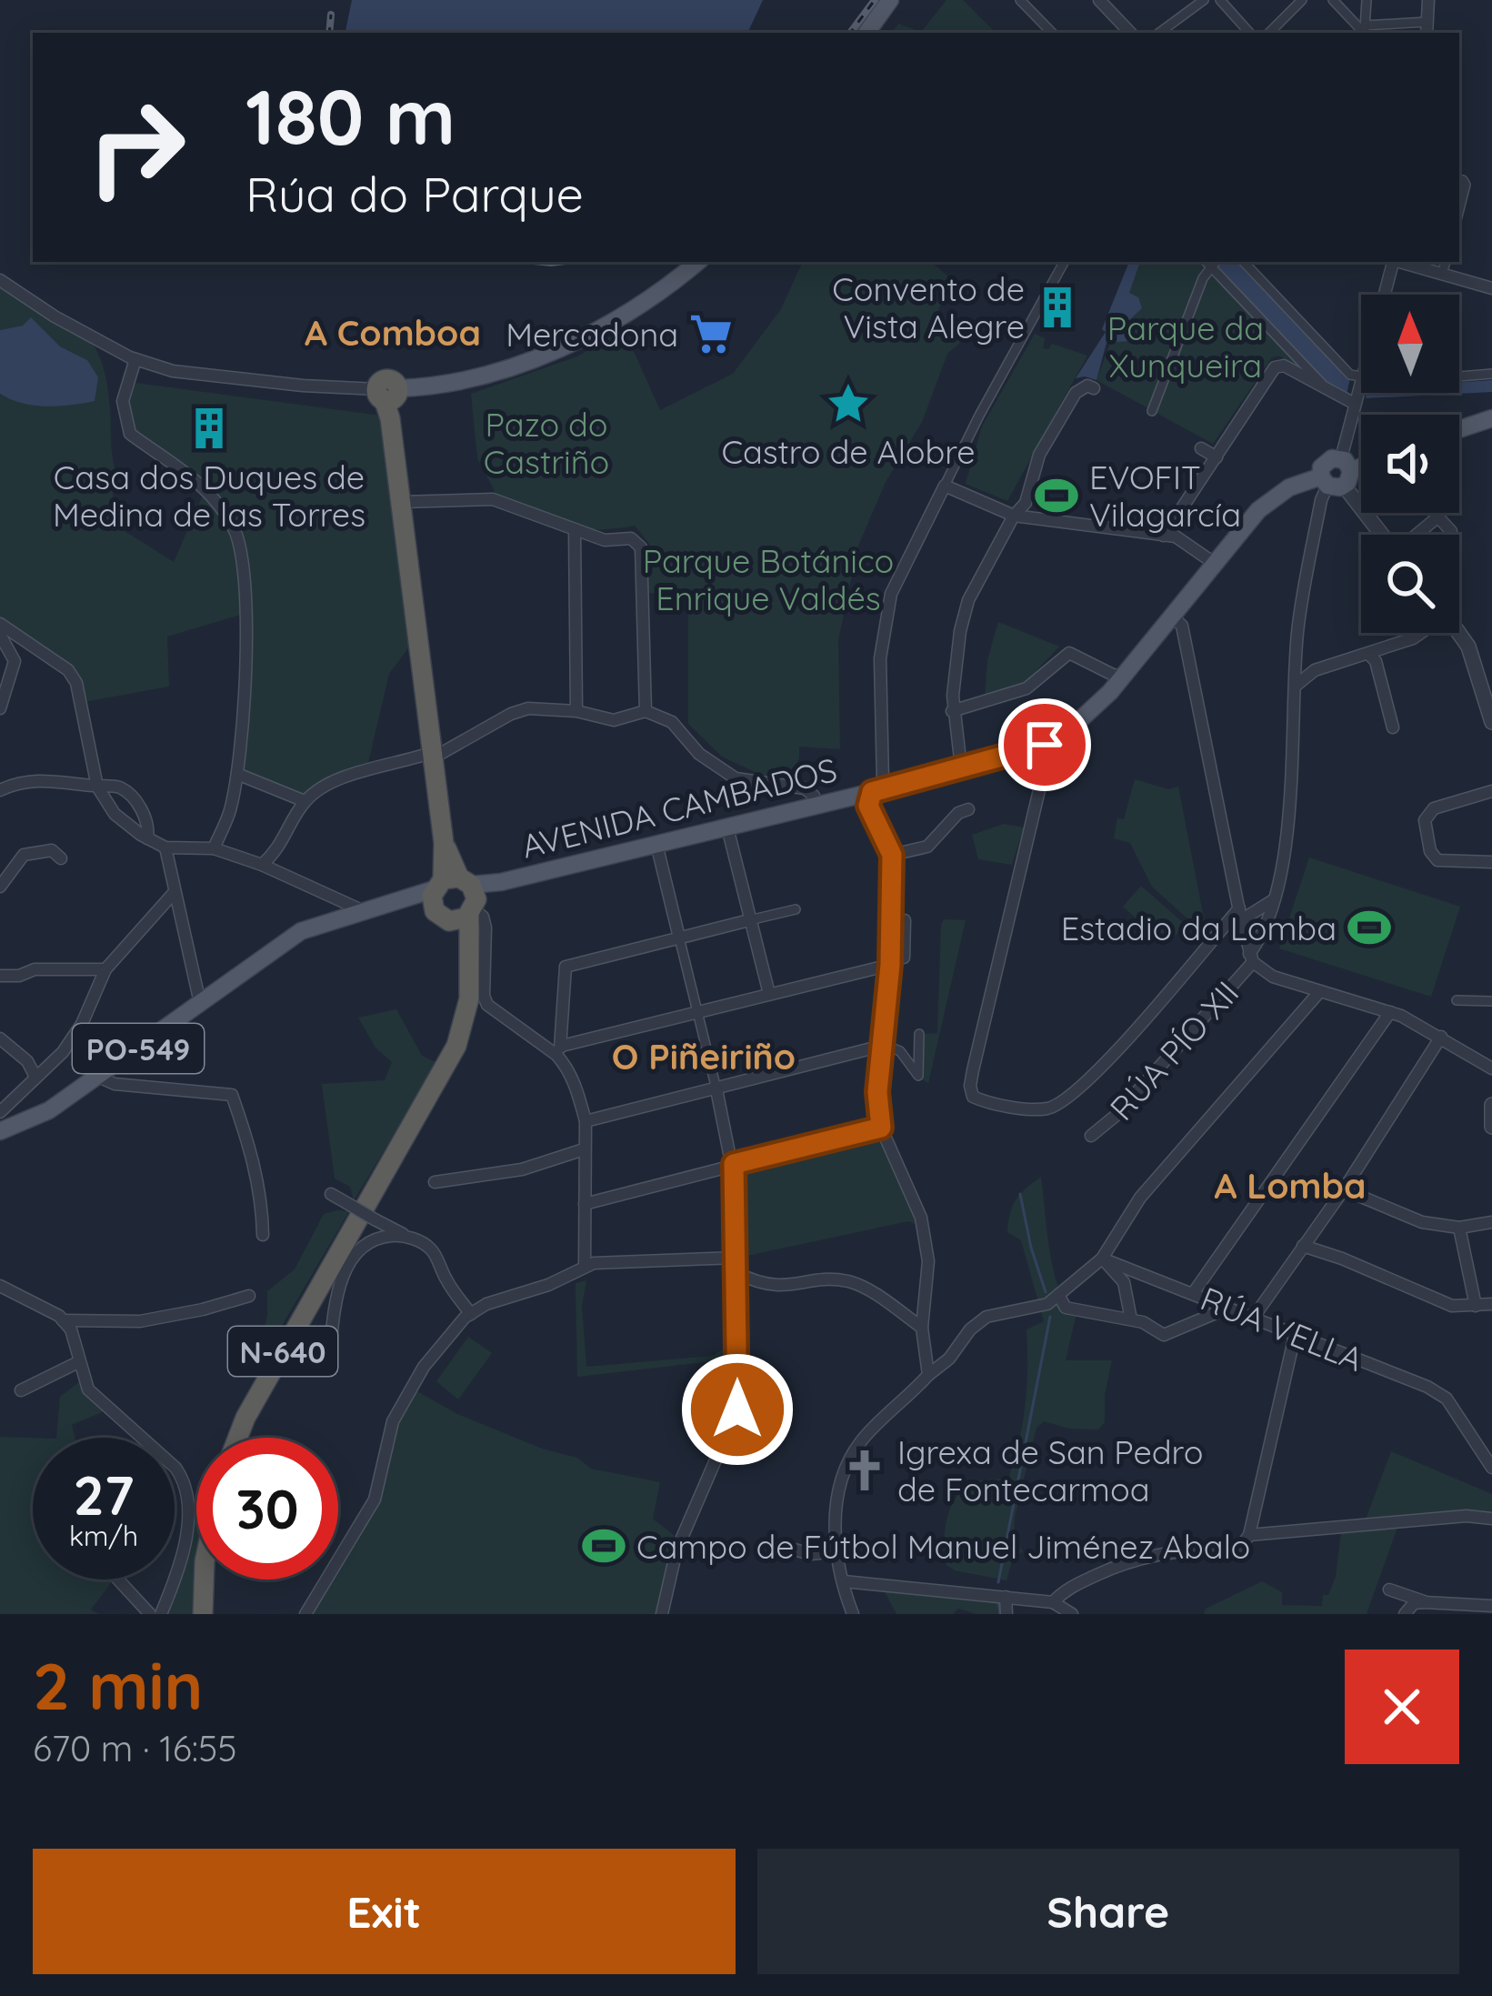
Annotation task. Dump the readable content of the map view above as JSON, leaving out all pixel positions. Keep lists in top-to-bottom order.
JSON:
{
  "streets": {
    "highway": ["N-640"],
    "main road": ["AVENIDA CAMBADOS", "PO-549"],
    "street": ["RÚA PÍO XII", "RÚA VELLA"]
  },
  "crossings": [
    ["AVENIDA CAMBADOS", "PO-549"],
    ["AVENIDA CAMBADOS", "N-640"],
    ["PO-549", "N-640"]
  ],
  "districts": ["A Comboa", "O Piñeiriño", "A Lomba"],
  "parks": ["Parque da Xunqueira", "Pazo do Castriño", "Parque Botánico Enrique Valdés"],
  "places": {
    "building": ["Convento de Vista Alegre", "Casa dos Duques de Medina de las Torres"],
    "supermarket": ["Mercadona"],
    "place": ["Castro de Alobre"],
    "sports": ["EVOFIT Vilagarcía", "Estadio da Lomba", "Campo de Fútbol Manuel Jiménez Abalo"],
    "church": ["Igrexa de San Pedro de Fontecarmoa"]
  },
  "north": "top",
  "page": {
    "turn": ["180 m", "Rúa do Parque"],
    "speed": "27 km/h",
    "limit": "30",
    "heading": ["2 min", "670 m · 16:55"],
    "buttons": ["Exit", "Share"]
  }
}
